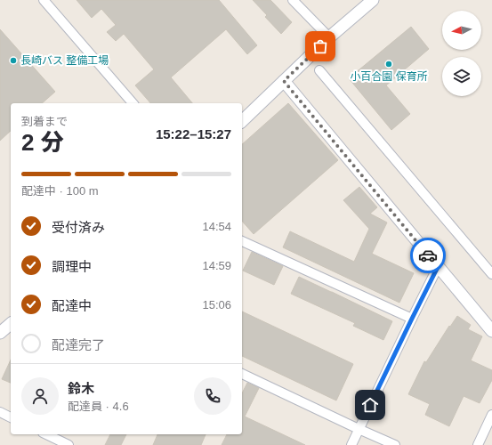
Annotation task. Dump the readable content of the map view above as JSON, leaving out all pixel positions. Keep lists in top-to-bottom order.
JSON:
{
  "places": ["長崎バス 整備工場", "小百合園 保育所"],
  "north": "left",
  "page": {
    "heading": ["2 分", "到着まで", "15:22–15:27"],
    "panel": ["鈴木", "配達員 · 4.6"],
    "bar": "配達中 · 100 m",
    "list": [
      ["受付済み", "14:54"],
      ["調理中", "14:59"],
      ["配達中", "15:06"],
      "配達完了"
    ]
  }
}
